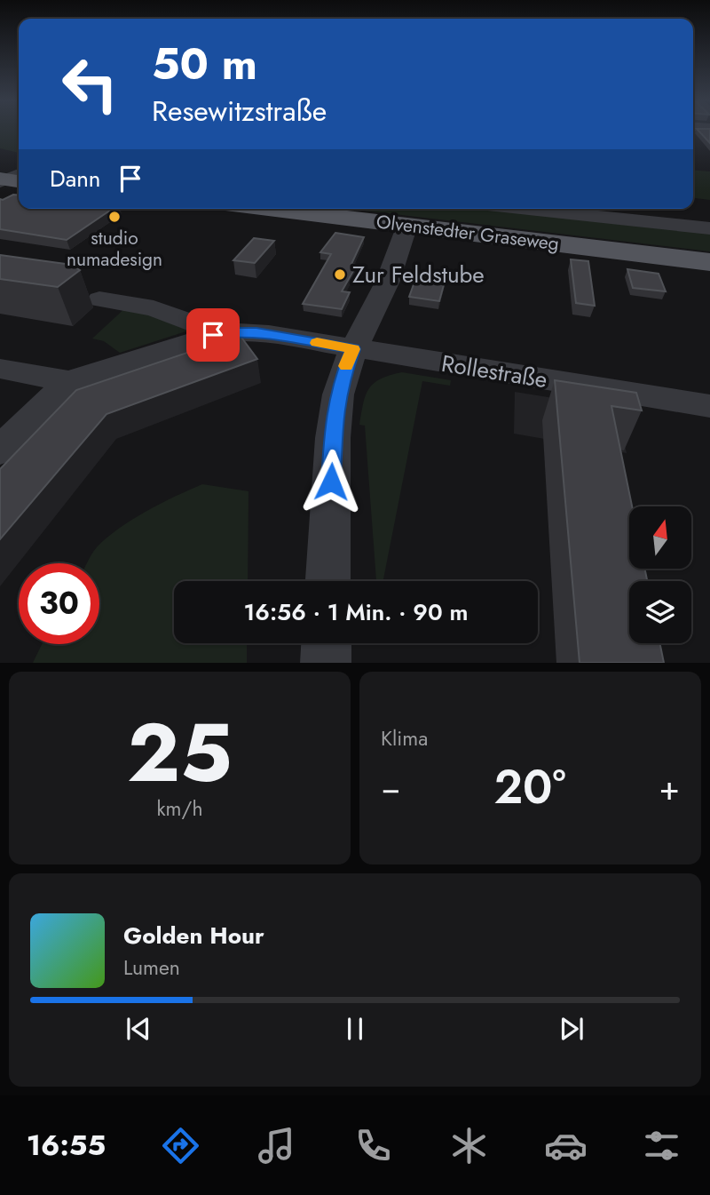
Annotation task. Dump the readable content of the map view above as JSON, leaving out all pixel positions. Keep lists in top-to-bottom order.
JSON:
{
  "streets": {
    "main road": ["Olvenstedter Graseweg"],
    "street": ["Rollestraße"]
  },
  "places": ["studio numadesign", "Zur Feldstube"],
  "north": "top",
  "page": {
    "turn": ["50 m", "Resewitzstraße"],
    "then": "Dann",
    "limit": "30",
    "trip": "16:56 · 1 Min. · 90 m",
    "tile": [
      ["25", "km/h"],
      "Klima"
    ],
    "heat": ["−", "20°", "+"],
    "song": ["Golden Hour", "Lumen"],
    "tabs": "16:55"
  }
}
